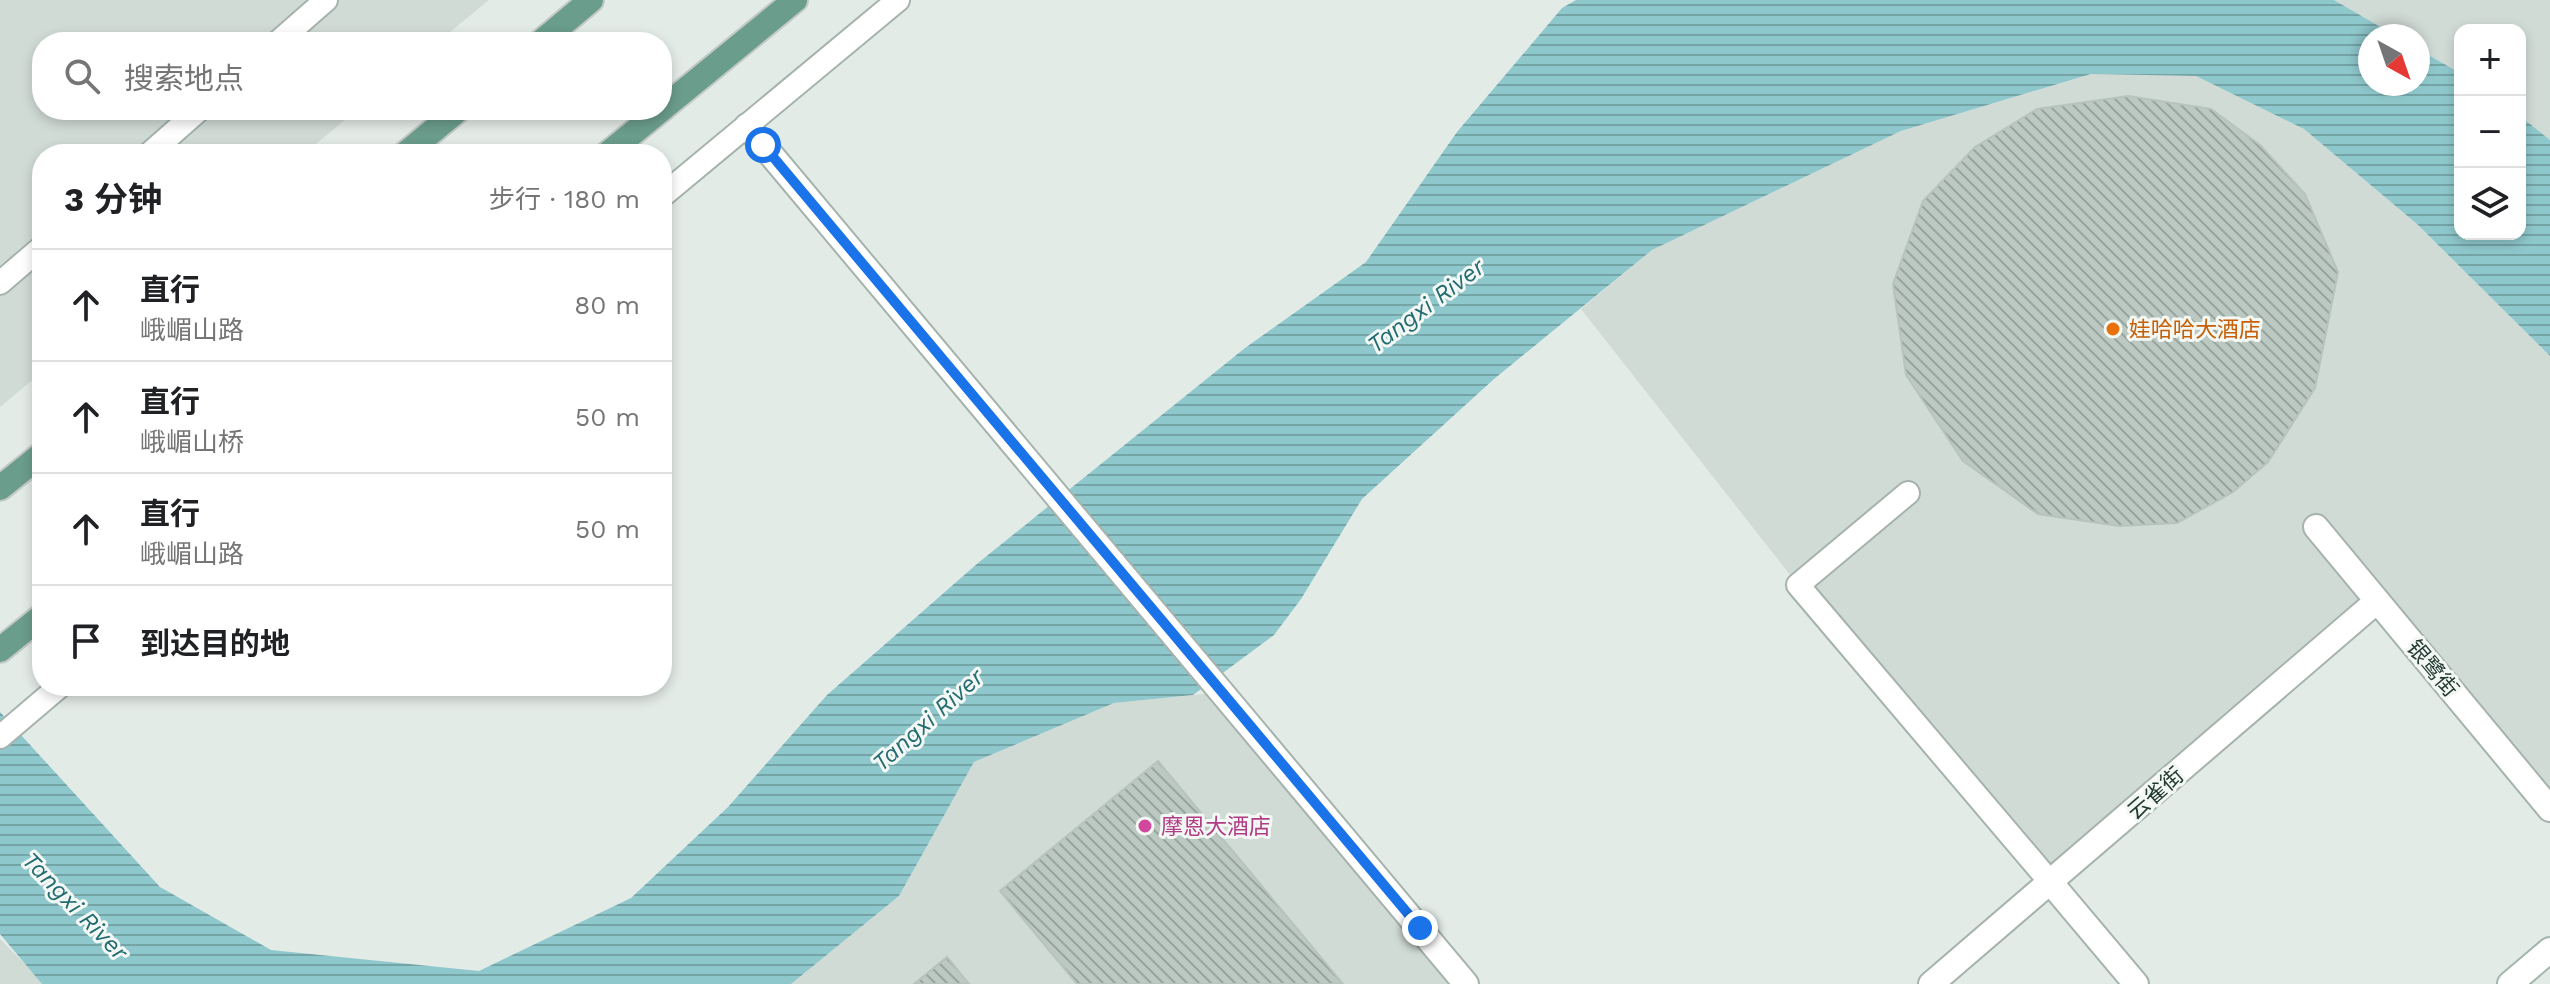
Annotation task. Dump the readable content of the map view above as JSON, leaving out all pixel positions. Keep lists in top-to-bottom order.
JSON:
{
  "streets": {
    "street": ["银鹭街", "云雀街"]
  },
  "crossings": [
    ["银鹭街", "云雀街"]
  ],
  "water": ["Tangxi River"],
  "places": ["娃哈哈大酒店", "摩恩大酒店"],
  "north": "bottom right",
  "page": {
    "map_buttons": ["+", "−"],
    "search": "搜索地点",
    "heading": ["3 分钟", "步行 · 180 m"],
    "list": [
      ["直行", "峨嵋山路", "80 m"],
      ["直行", "峨嵋山桥", "50 m"],
      ["直行", "峨嵋山路", "50 m"],
      "到达目的地"
    ]
  }
}
